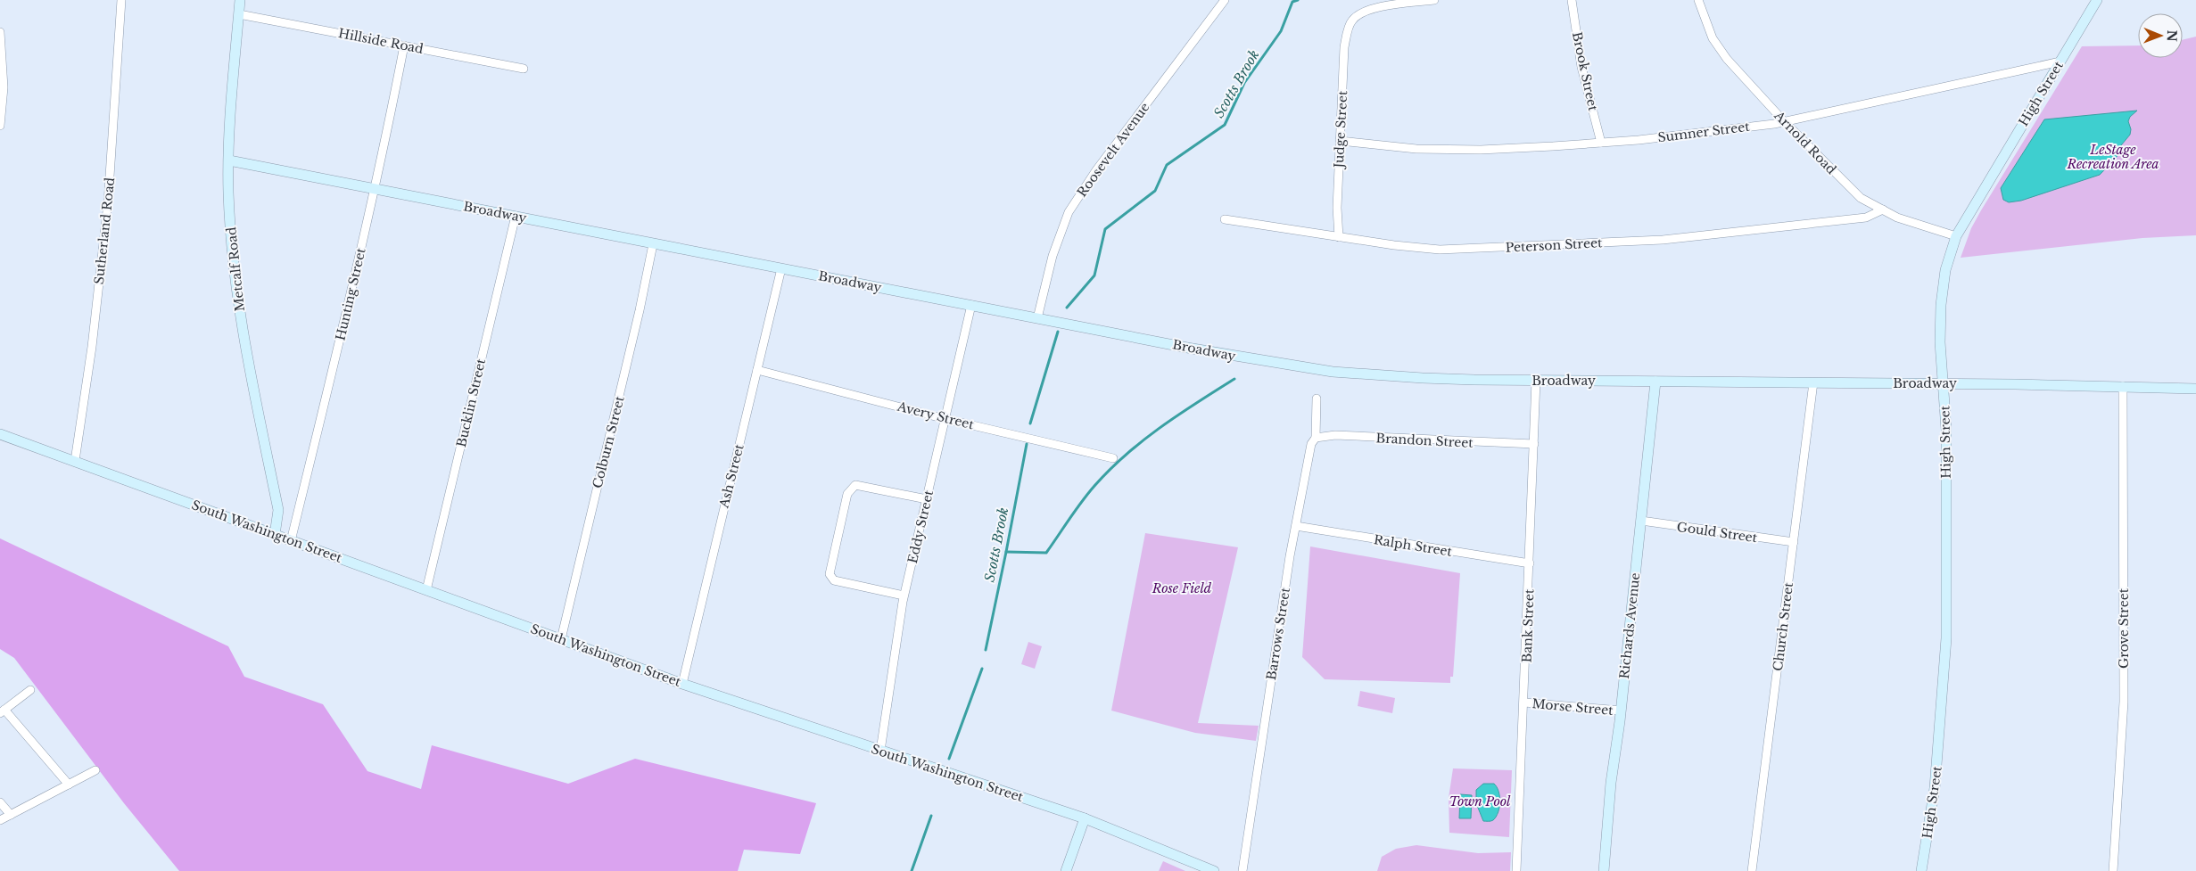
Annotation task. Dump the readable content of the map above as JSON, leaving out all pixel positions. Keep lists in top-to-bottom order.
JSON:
{
  "streets": {
    "street": [
      "Hillside Road",
      "Brook Street",
      "High Street",
      "Judge Street",
      "Sumner Street",
      "Arnold Road",
      "Roosevelt Avenue",
      "Broadway",
      "Sutherland Road",
      "Peterson Street",
      "Metcalf Road",
      "Hunting Street",
      "Bucklin Street",
      "Avery Street",
      "Brandon Street",
      "Colburn Street",
      "Ash Street",
      "Eddy Street",
      "South Washington Street",
      "Gould Street",
      "Ralph Street",
      "Bank Street",
      "Richards Avenue",
      "Church Street",
      "Grove Street",
      "Barrows Street",
      "Morse Street"
    ]
  },
  "crossings": [
    ["Hillside Road", "Metcalf Road"],
    ["Hillside Road", "Hunting Street"],
    ["Brook Street", "Sumner Street"],
    ["High Street", "Sumner Street"],
    ["High Street", "Arnold Road"],
    ["High Street", "Broadway"],
    ["Judge Street", "Sumner Street"],
    ["Judge Street", "Peterson Street"],
    ["Sumner Street", "Arnold Road"],
    ["Arnold Road", "Peterson Street"],
    ["Roosevelt Avenue", "Broadway"],
    ["Broadway", "Metcalf Road"],
    ["Broadway", "Hunting Street"],
    ["Broadway", "Bucklin Street"],
    ["Broadway", "Colburn Street"],
    ["Broadway", "Ash Street"],
    ["Broadway", "Eddy Street"],
    ["Broadway", "Bank Street"],
    ["Broadway", "Richards Avenue"],
    ["Broadway", "Church Street"],
    ["Broadway", "Grove Street"],
    ["Sutherland Road", "South Washington Street"],
    ["Metcalf Road", "South Washington Street"],
    ["Hunting Street", "South Washington Street"],
    ["Bucklin Street", "South Washington Street"],
    ["Avery Street", "Ash Street"],
    ["Avery Street", "Eddy Street"],
    ["Brandon Street", "Bank Street"],
    ["Brandon Street", "Barrows Street"],
    ["Colburn Street", "South Washington Street"],
    ["Ash Street", "South Washington Street"],
    ["Eddy Street", "South Washington Street"],
    ["Gould Street", "Richards Avenue"],
    ["Gould Street", "Church Street"],
    ["Ralph Street", "Bank Street"],
    ["Ralph Street", "Barrows Street"],
    ["Bank Street", "Morse Street"],
    ["Richards Avenue", "Morse Street"]
  ],
  "water": ["Scotts Brook"],
  "parks": ["LeStage Recreation Area", "Rose Field", "Town Pool"],
  "north": "right"
}
